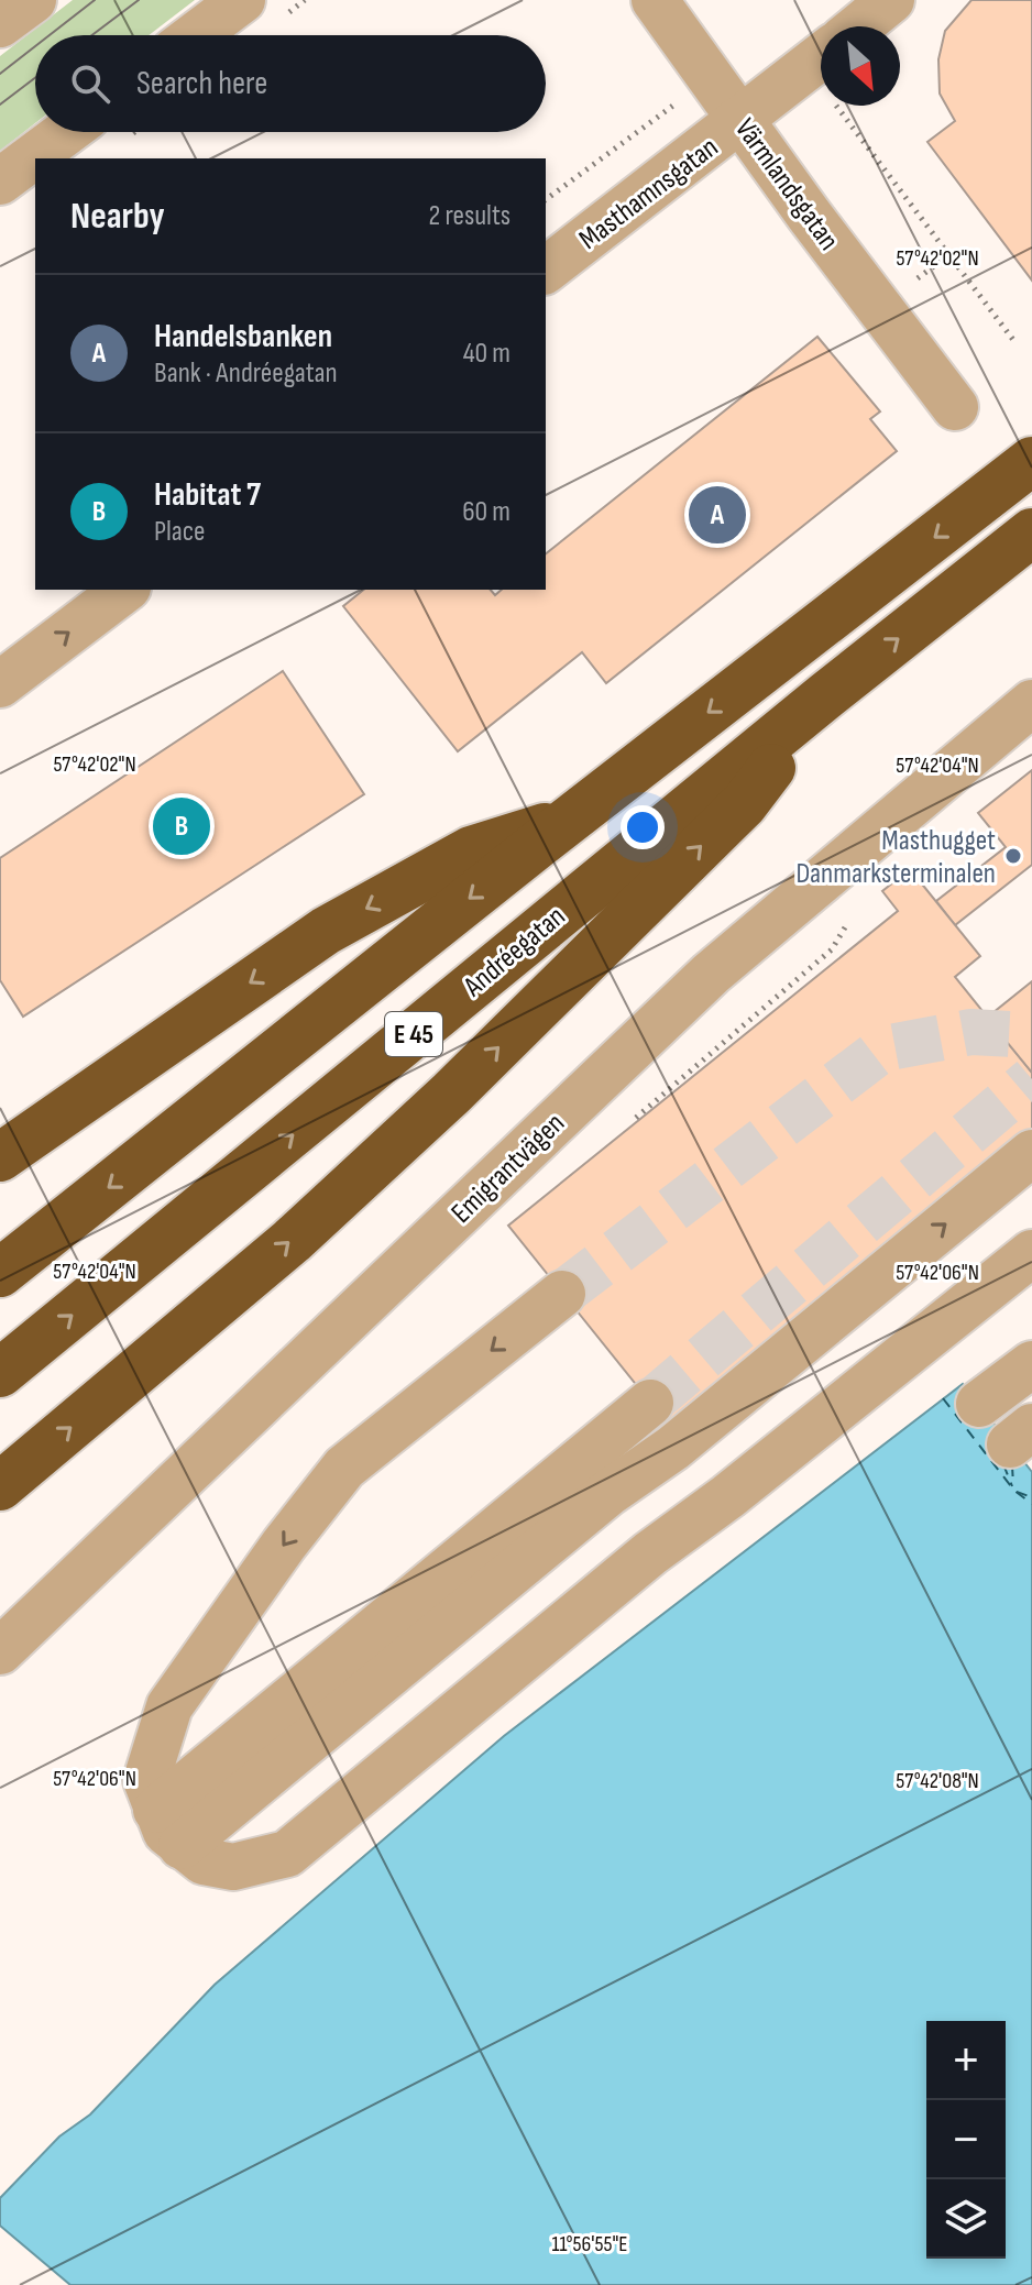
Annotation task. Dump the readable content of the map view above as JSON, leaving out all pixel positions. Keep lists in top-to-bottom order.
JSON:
{
  "streets": {
    "highway": ["Andréegatan", "E 45"],
    "street": ["Värmlandsgatan", "Masthamnsgatan", "Emigrantvägen"]
  },
  "crossings": [
    ["Värmlandsgatan", "Masthamnsgatan"]
  ],
  "places": ["Masthugget Danmarksterminalen"],
  "north": "bottom right",
  "page": {
    "search": "Search here",
    "heading": ["Nearby", "2 results"],
    "list": [
      {
        "mark": "A",
        "name": "Handelsbanken",
        "note": "Bank · Andréegatan",
        "value": "40 m"
      },
      {
        "mark": "B",
        "name": "Habitat 7",
        "note": "Place",
        "value": "60 m"
      }
    ],
    "pins": ["A", "B"],
    "map_buttons": ["+", "−"]
  },
  "coordinates": [
    "57°42'02\"N",
    "57°42'04\"N",
    "57°42'06\"N",
    "57°42'08\"N",
    "11°56'55\"E"
  ]
}
